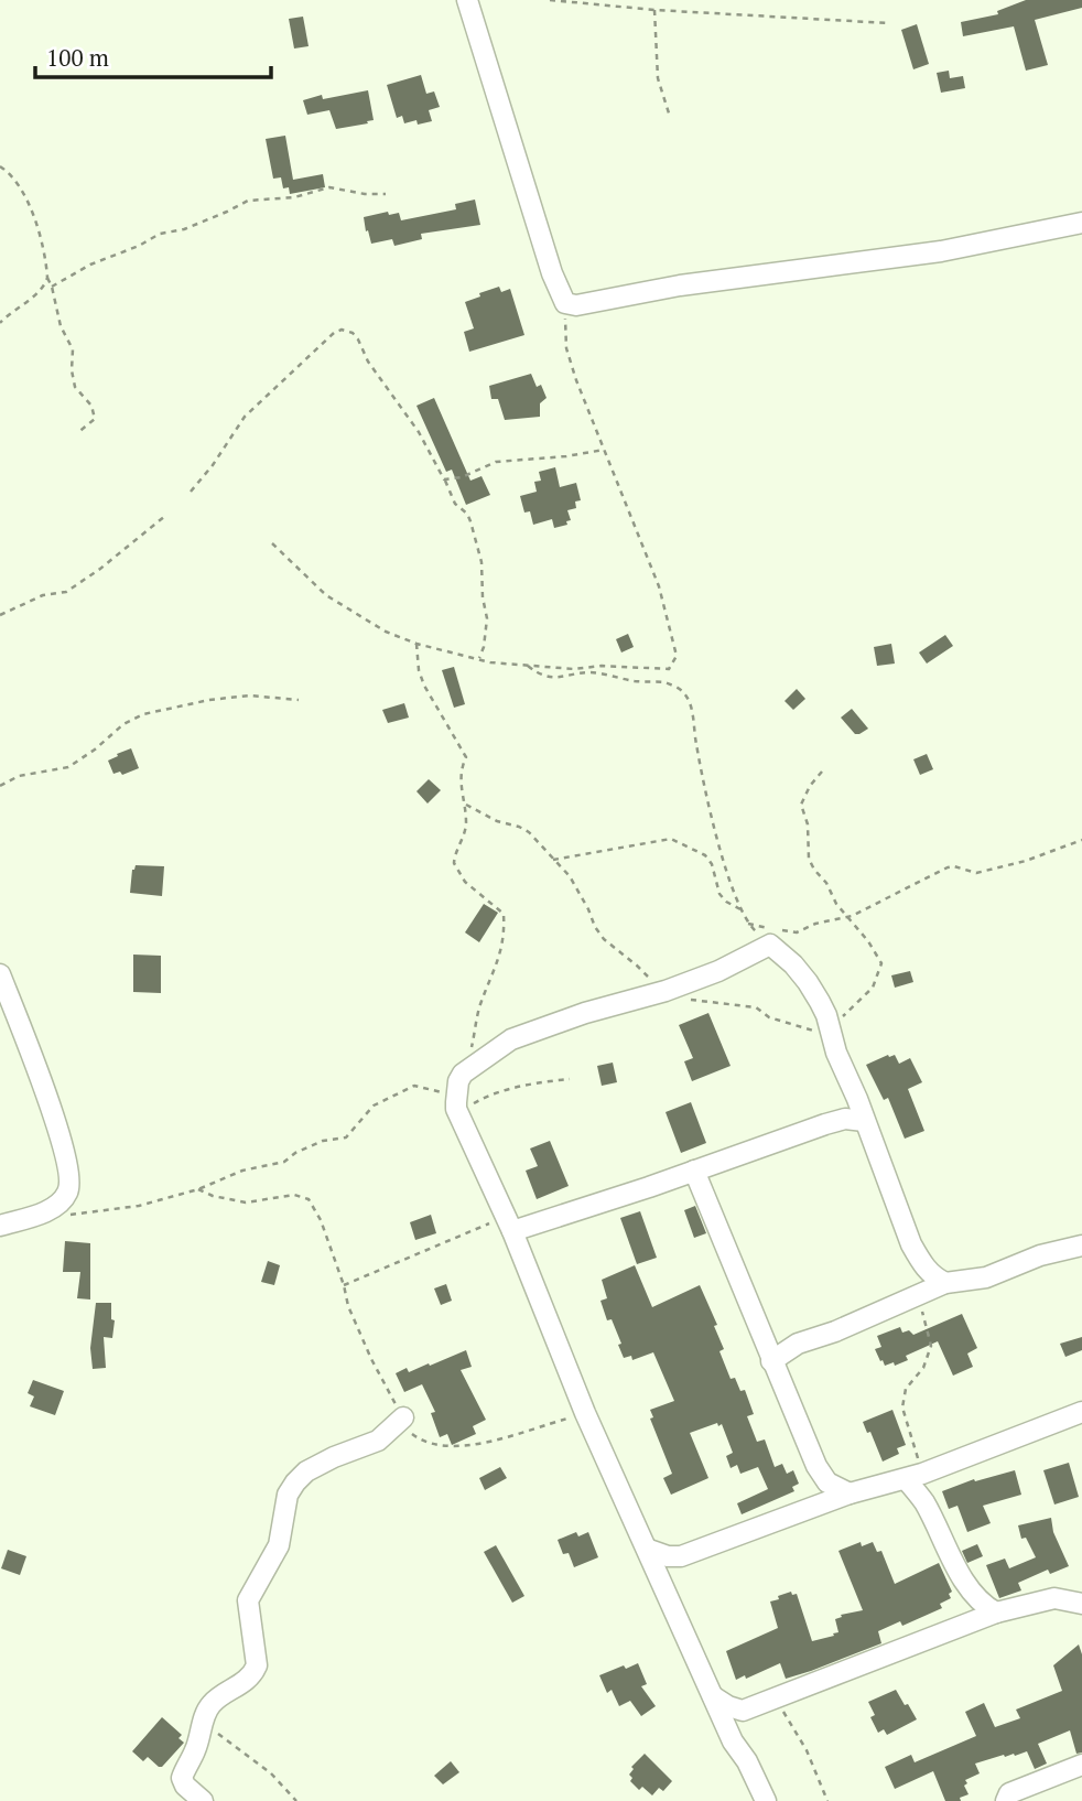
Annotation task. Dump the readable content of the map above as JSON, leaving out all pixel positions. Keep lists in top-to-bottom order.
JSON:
{
  "scale_bar": "100 m"
}
